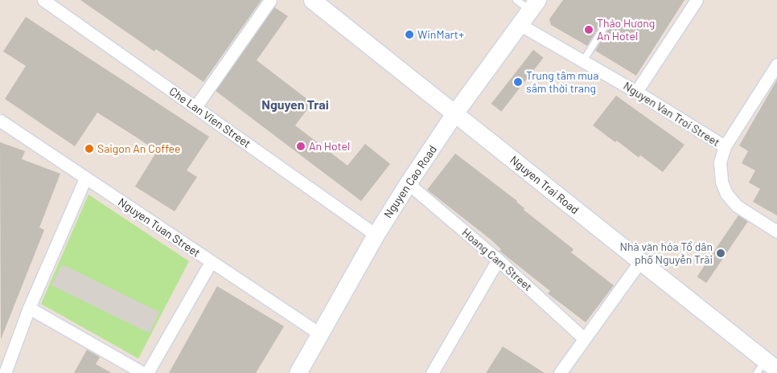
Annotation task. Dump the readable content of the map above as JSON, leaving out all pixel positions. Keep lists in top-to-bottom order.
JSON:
{
  "streets": {
    "main road": ["Nguyen Cao Road", "Nguyen Trai Road"],
    "street": [
      "Nguyen Van Troi Street",
      "Che Lan Vien Street",
      "Nguyen Tuan Street",
      "Hoang Cam Street"
    ]
  },
  "crossings": [
    ["Nguyen Van Troi Street", "Nguyen Cao Road"],
    ["Che Lan Vien Street", "Nguyen Cao Road"],
    ["Nguyen Cao Road", "Nguyen Trai Road"],
    ["Nguyen Cao Road", "Nguyen Tuan Street"],
    ["Nguyen Cao Road", "Hoang Cam Street"]
  ],
  "districts": ["Nguyen Trai"],
  "places": [
    "Thảo Hương An Hotel",
    "WinMart+",
    "Trung tâm mua sắm thời trang",
    "An Hotel",
    "Saigon An Coffee",
    "Nhà văn hóa Tổ dân phố Nguyễn Trãi"
  ]
}
